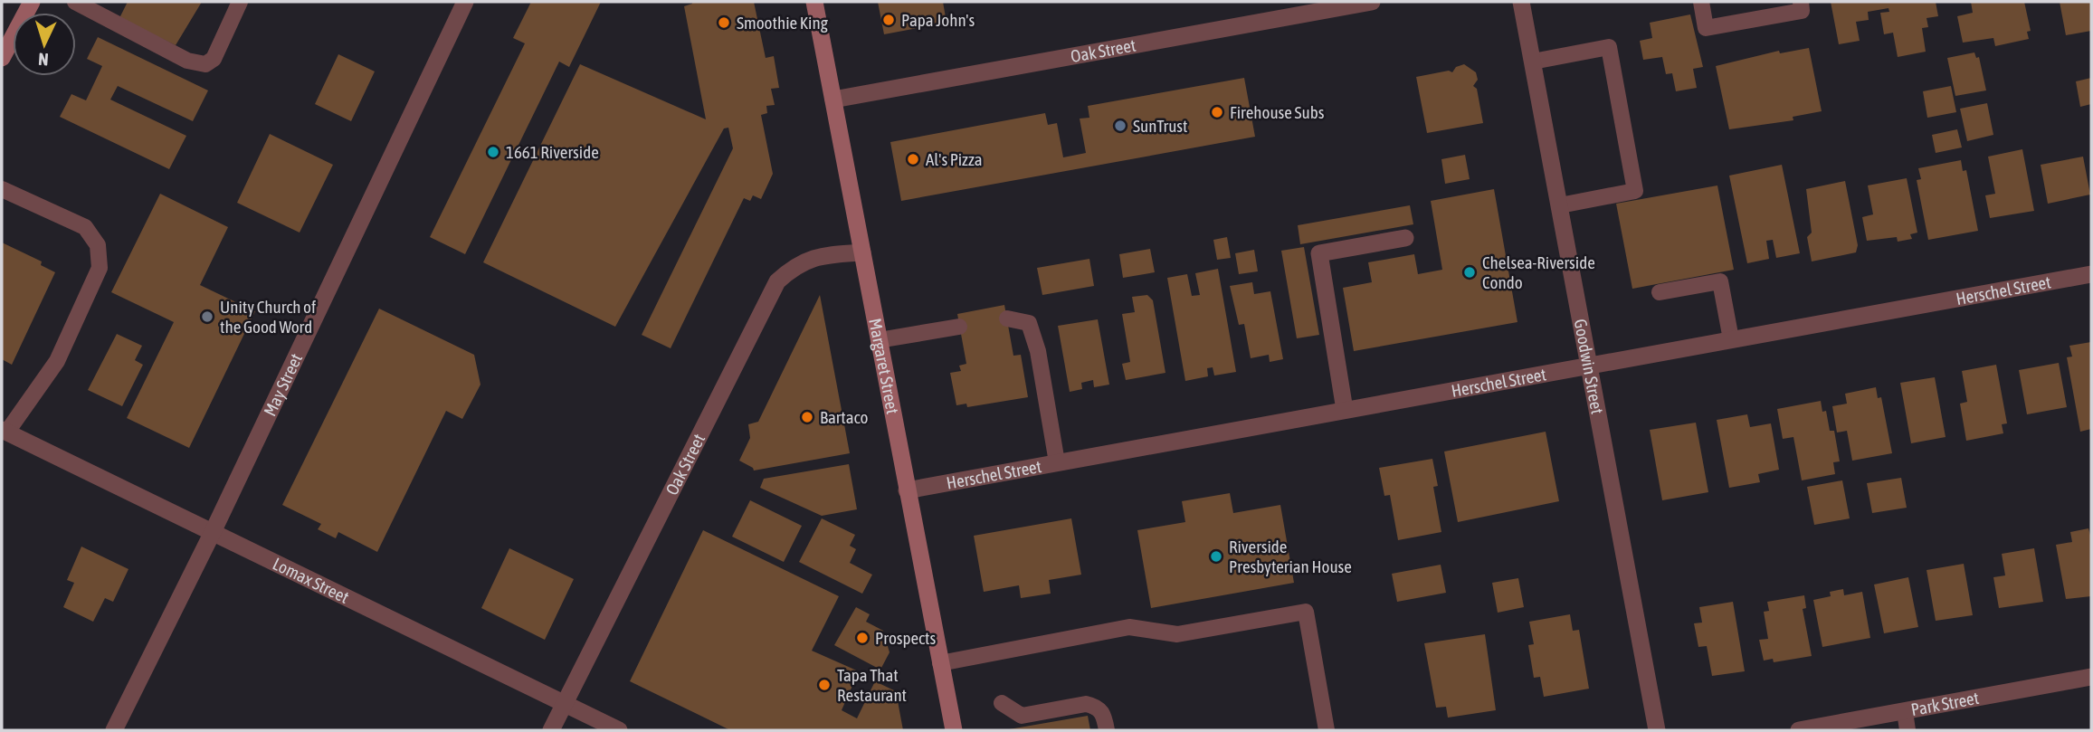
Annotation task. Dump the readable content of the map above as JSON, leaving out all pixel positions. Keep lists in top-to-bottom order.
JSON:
{
  "streets": {
    "main road": ["Margaret Street"],
    "street": [
      "Oak Street",
      "Herschel Street",
      "Goodwin Street",
      "May Street",
      "Lomax Street",
      "Park Street"
    ]
  },
  "crossings": [
    ["Oak Street", "Margaret Street"],
    ["Oak Street", "Lomax Street"],
    ["Herschel Street", "Goodwin Street"],
    ["Herschel Street", "Margaret Street"],
    ["May Street", "Lomax Street"]
  ],
  "places": [
    "Papa John's",
    "Smoothie King",
    "Firehouse Subs",
    "SunTrust",
    "1661 Riverside",
    "Al's Pizza",
    "Chelsea-Riverside Condo",
    "Unity Church of the Good Word",
    "Bartaco",
    "Riverside Presbyterian House",
    "Prospects",
    "Tapa That Restaurant"
  ],
  "north": "bottom"
}
